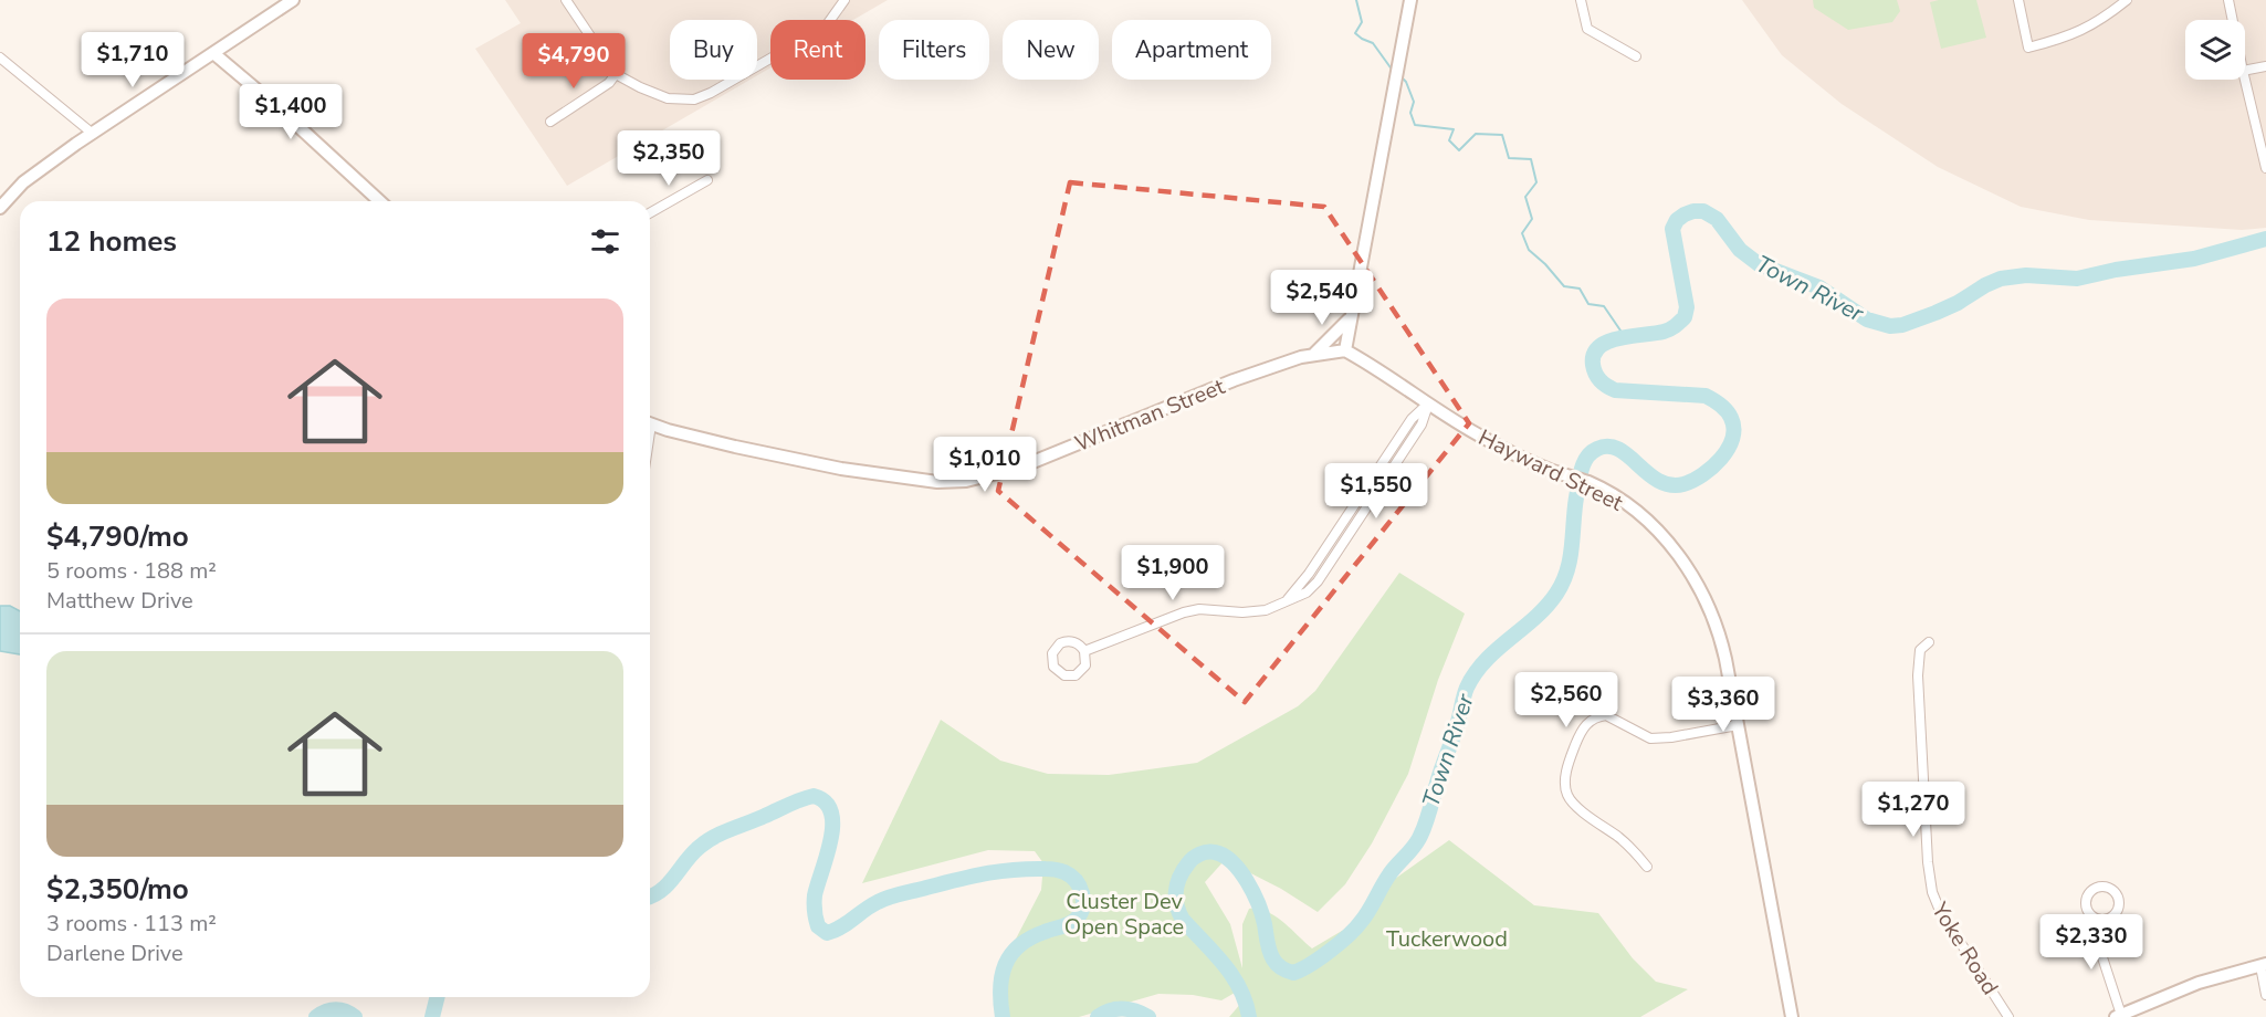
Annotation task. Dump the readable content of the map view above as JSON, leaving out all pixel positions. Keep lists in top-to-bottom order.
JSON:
{
  "streets": {
    "street": ["Whitman Street", "Hayward Street", "Yoke Road"]
  },
  "crossings": [
    ["Whitman Street", "Hayward Street"]
  ],
  "water": ["Town River"],
  "parks": ["Cluster Dev Open Space", "Tuckerwood"],
  "page": {
    "chip": [
      "Buy",
      "Rent",
      "Filters",
      "New",
      "Apartment"
    ],
    "price": [
      "$1,710",
      "$4,790",
      "$1,400",
      "$2,350",
      "$2,540",
      "$1,010",
      "$1,550",
      "$1,900",
      "$2,560",
      "$3,360",
      "$1,270",
      "$2,330"
    ],
    "heading": "12 homes",
    "list": [
      {
        "name": "$4,790/mo",
        "note": "5 rooms · 188 m² · Matthew Drive"
      },
      {
        "name": "$2,350/mo",
        "note": "3 rooms · 113 m² · Darlene Drive"
      }
    ]
  }
}
